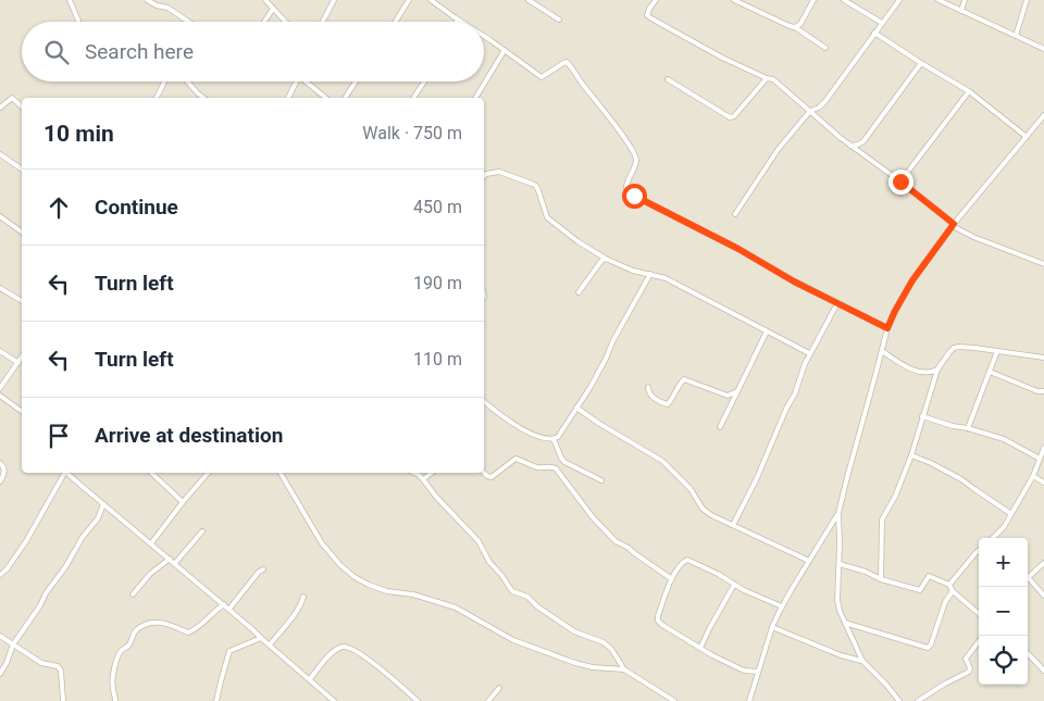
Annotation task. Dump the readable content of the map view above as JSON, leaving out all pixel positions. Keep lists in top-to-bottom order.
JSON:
{
  "page": {
    "search": "Search here",
    "heading": ["10 min", "Walk · 750 m"],
    "list": [
      ["Continue", "450 m"],
      ["Turn left", "190 m"],
      ["Turn left", "110 m"],
      "Arrive at destination"
    ],
    "map_buttons": ["+", "−"]
  }
}
